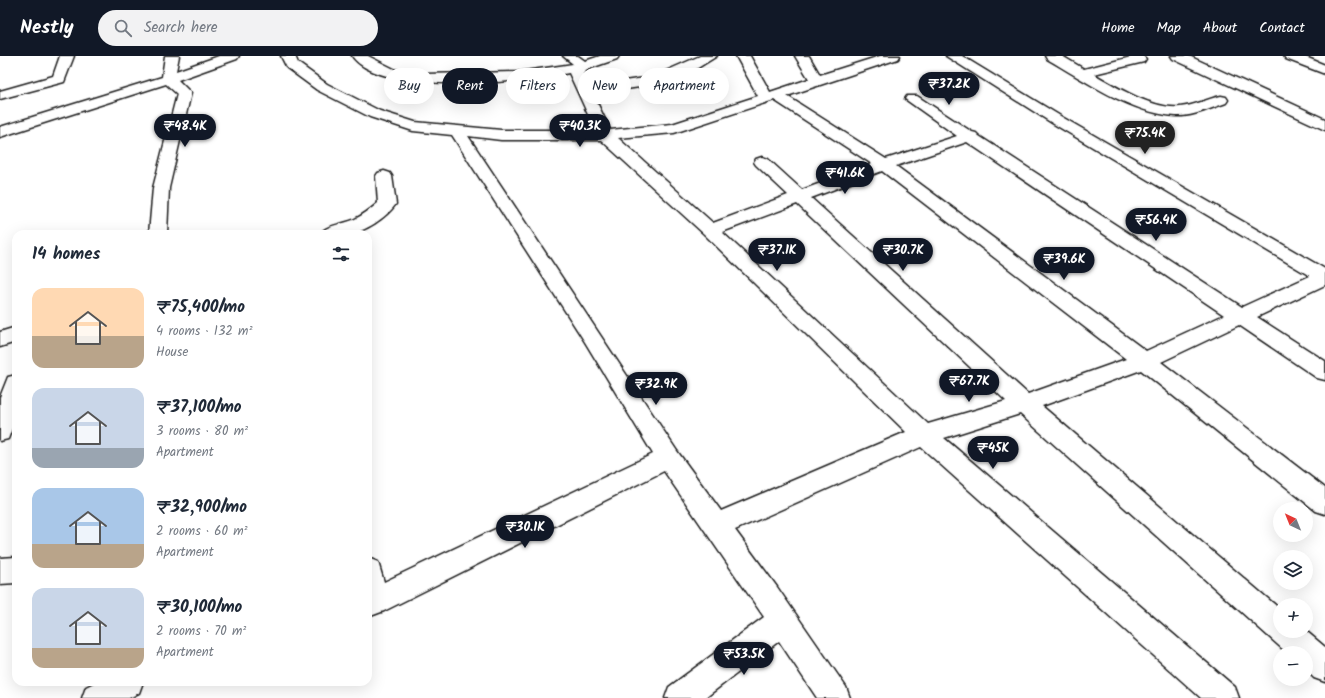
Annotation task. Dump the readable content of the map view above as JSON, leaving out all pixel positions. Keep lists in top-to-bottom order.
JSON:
{
  "north": "top left",
  "page": {
    "header": "Nestly",
    "search": "Search here",
    "nav": [
      "Home",
      "Map",
      "About",
      "Contact"
    ],
    "chip": [
      "Buy",
      "Rent",
      "Filters",
      "New",
      "Apartment"
    ],
    "price": [
      "₹37.2K",
      "₹48.4K",
      "₹40.3K",
      "₹75.4K",
      "₹41.6K",
      "₹56.4K",
      "₹37.1K",
      "₹30.7K",
      "₹39.6K",
      "₹67.7K",
      "₹32.9K",
      "₹45K",
      "₹30.1K",
      "₹53.5K"
    ],
    "heading": "14 homes",
    "list": [
      {
        "name": "₹75,400/mo",
        "note": "4 rooms · 132 m² · House"
      },
      {
        "name": "₹37,100/mo",
        "note": "3 rooms · 80 m² · Apartment"
      },
      {
        "name": "₹32,900/mo",
        "note": "2 rooms · 60 m² · Apartment"
      },
      {
        "name": "₹30,100/mo",
        "note": "2 rooms · 70 m² · Apartment"
      }
    ],
    "map_buttons": ["+", "−"]
  }
}
